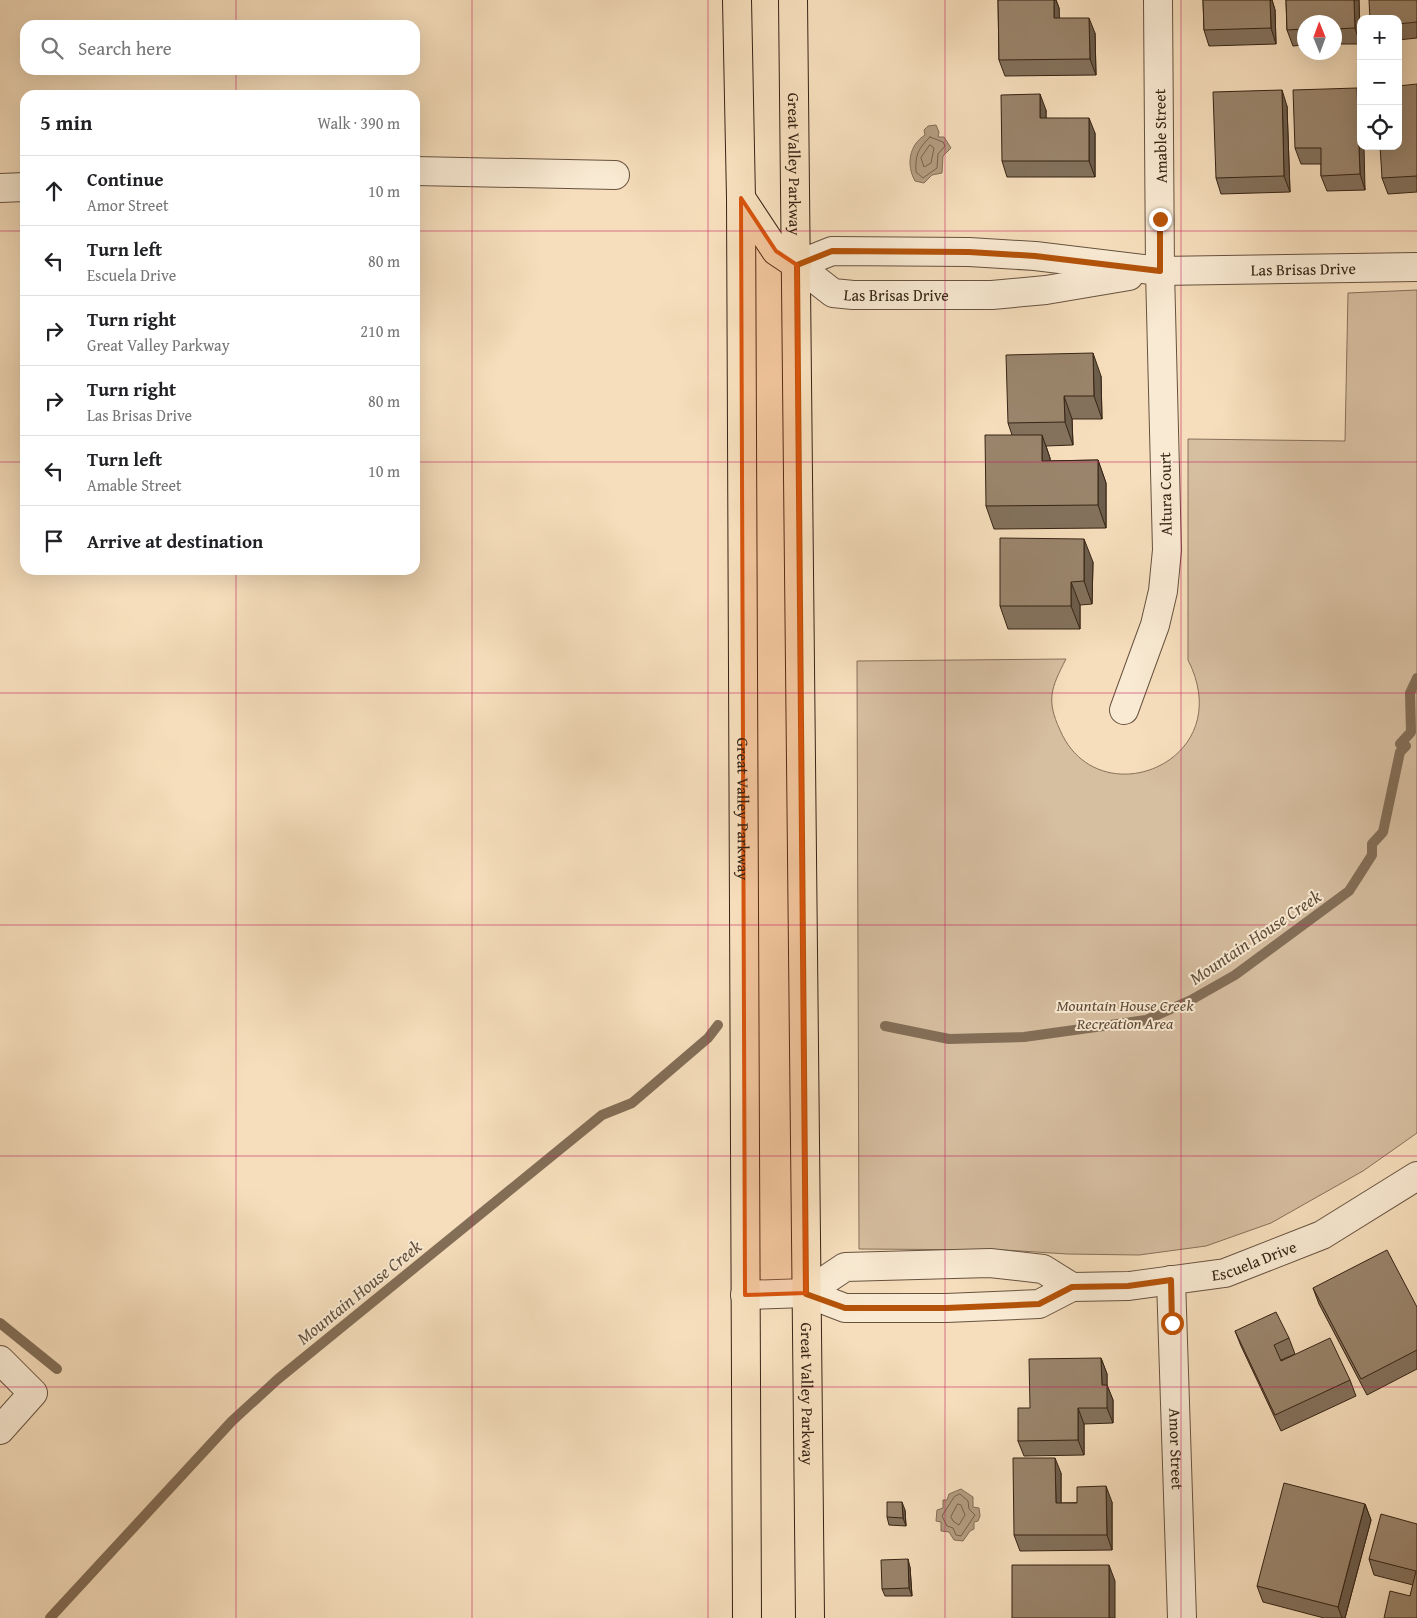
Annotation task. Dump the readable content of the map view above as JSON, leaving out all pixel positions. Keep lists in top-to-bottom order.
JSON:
{
  "streets": {
    "main road": ["Great Valley Parkway"],
    "street": [
      "Amable Street",
      "Las Brisas Drive",
      "Altura Court",
      "Escuela Drive",
      "Amor Street"
    ]
  },
  "crossings": [
    ["Amable Street", "Las Brisas Drive"],
    ["Amable Street", "Altura Court"],
    ["Great Valley Parkway", "Las Brisas Drive"],
    ["Great Valley Parkway", "Escuela Drive"],
    ["Las Brisas Drive", "Altura Court"],
    ["Escuela Drive", "Amor Street"]
  ],
  "water": ["Mountain House Creek"],
  "parks": ["Mountain House Creek Recreation Area"],
  "north": "top",
  "page": {
    "map_buttons": ["+", "−"],
    "search": "Search here",
    "heading": ["5 min", "Walk · 390 m"],
    "list": [
      ["Continue", "Amor Street", "10 m"],
      ["Turn left", "Escuela Drive", "80 m"],
      ["Turn right", "Great Valley Parkway", "210 m"],
      ["Turn right", "Las Brisas Drive", "80 m"],
      ["Turn left", "Amable Street", "10 m"],
      "Arrive at destination"
    ]
  }
}
